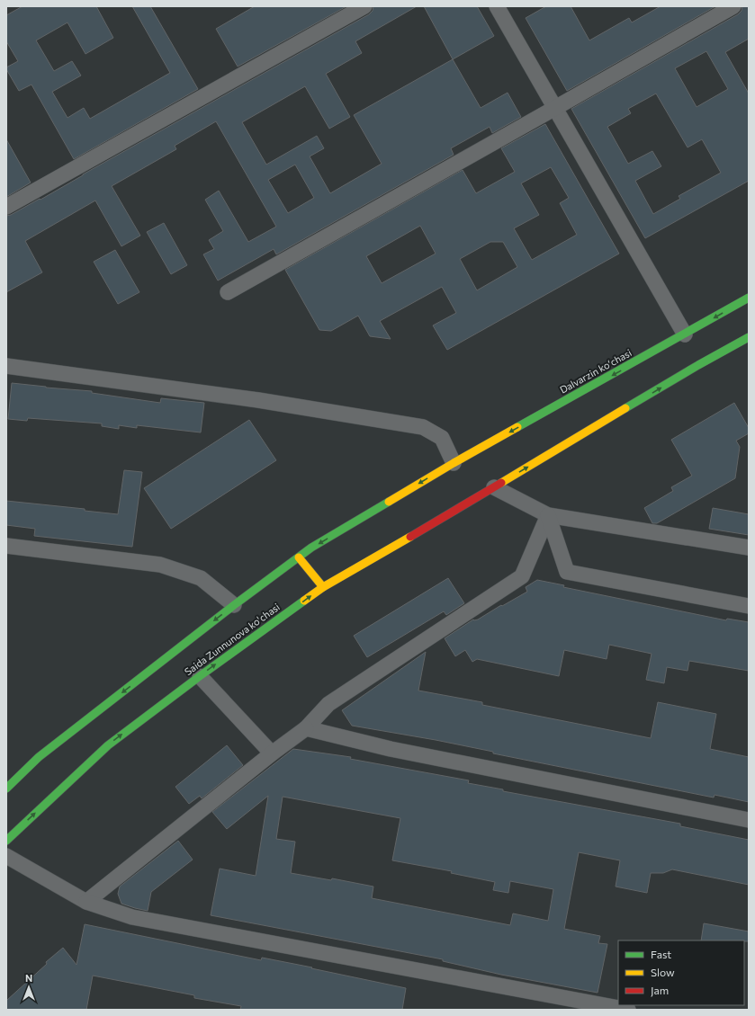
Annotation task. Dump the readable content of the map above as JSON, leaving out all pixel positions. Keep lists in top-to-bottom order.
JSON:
{
  "streets": {
    "main road": ["Dalvarzin koʻchasi", "Saida Zunnunova ko'chasi"]
  },
  "legend": ["Fast", "Slow", "Jam"],
  "north": "top"
}
